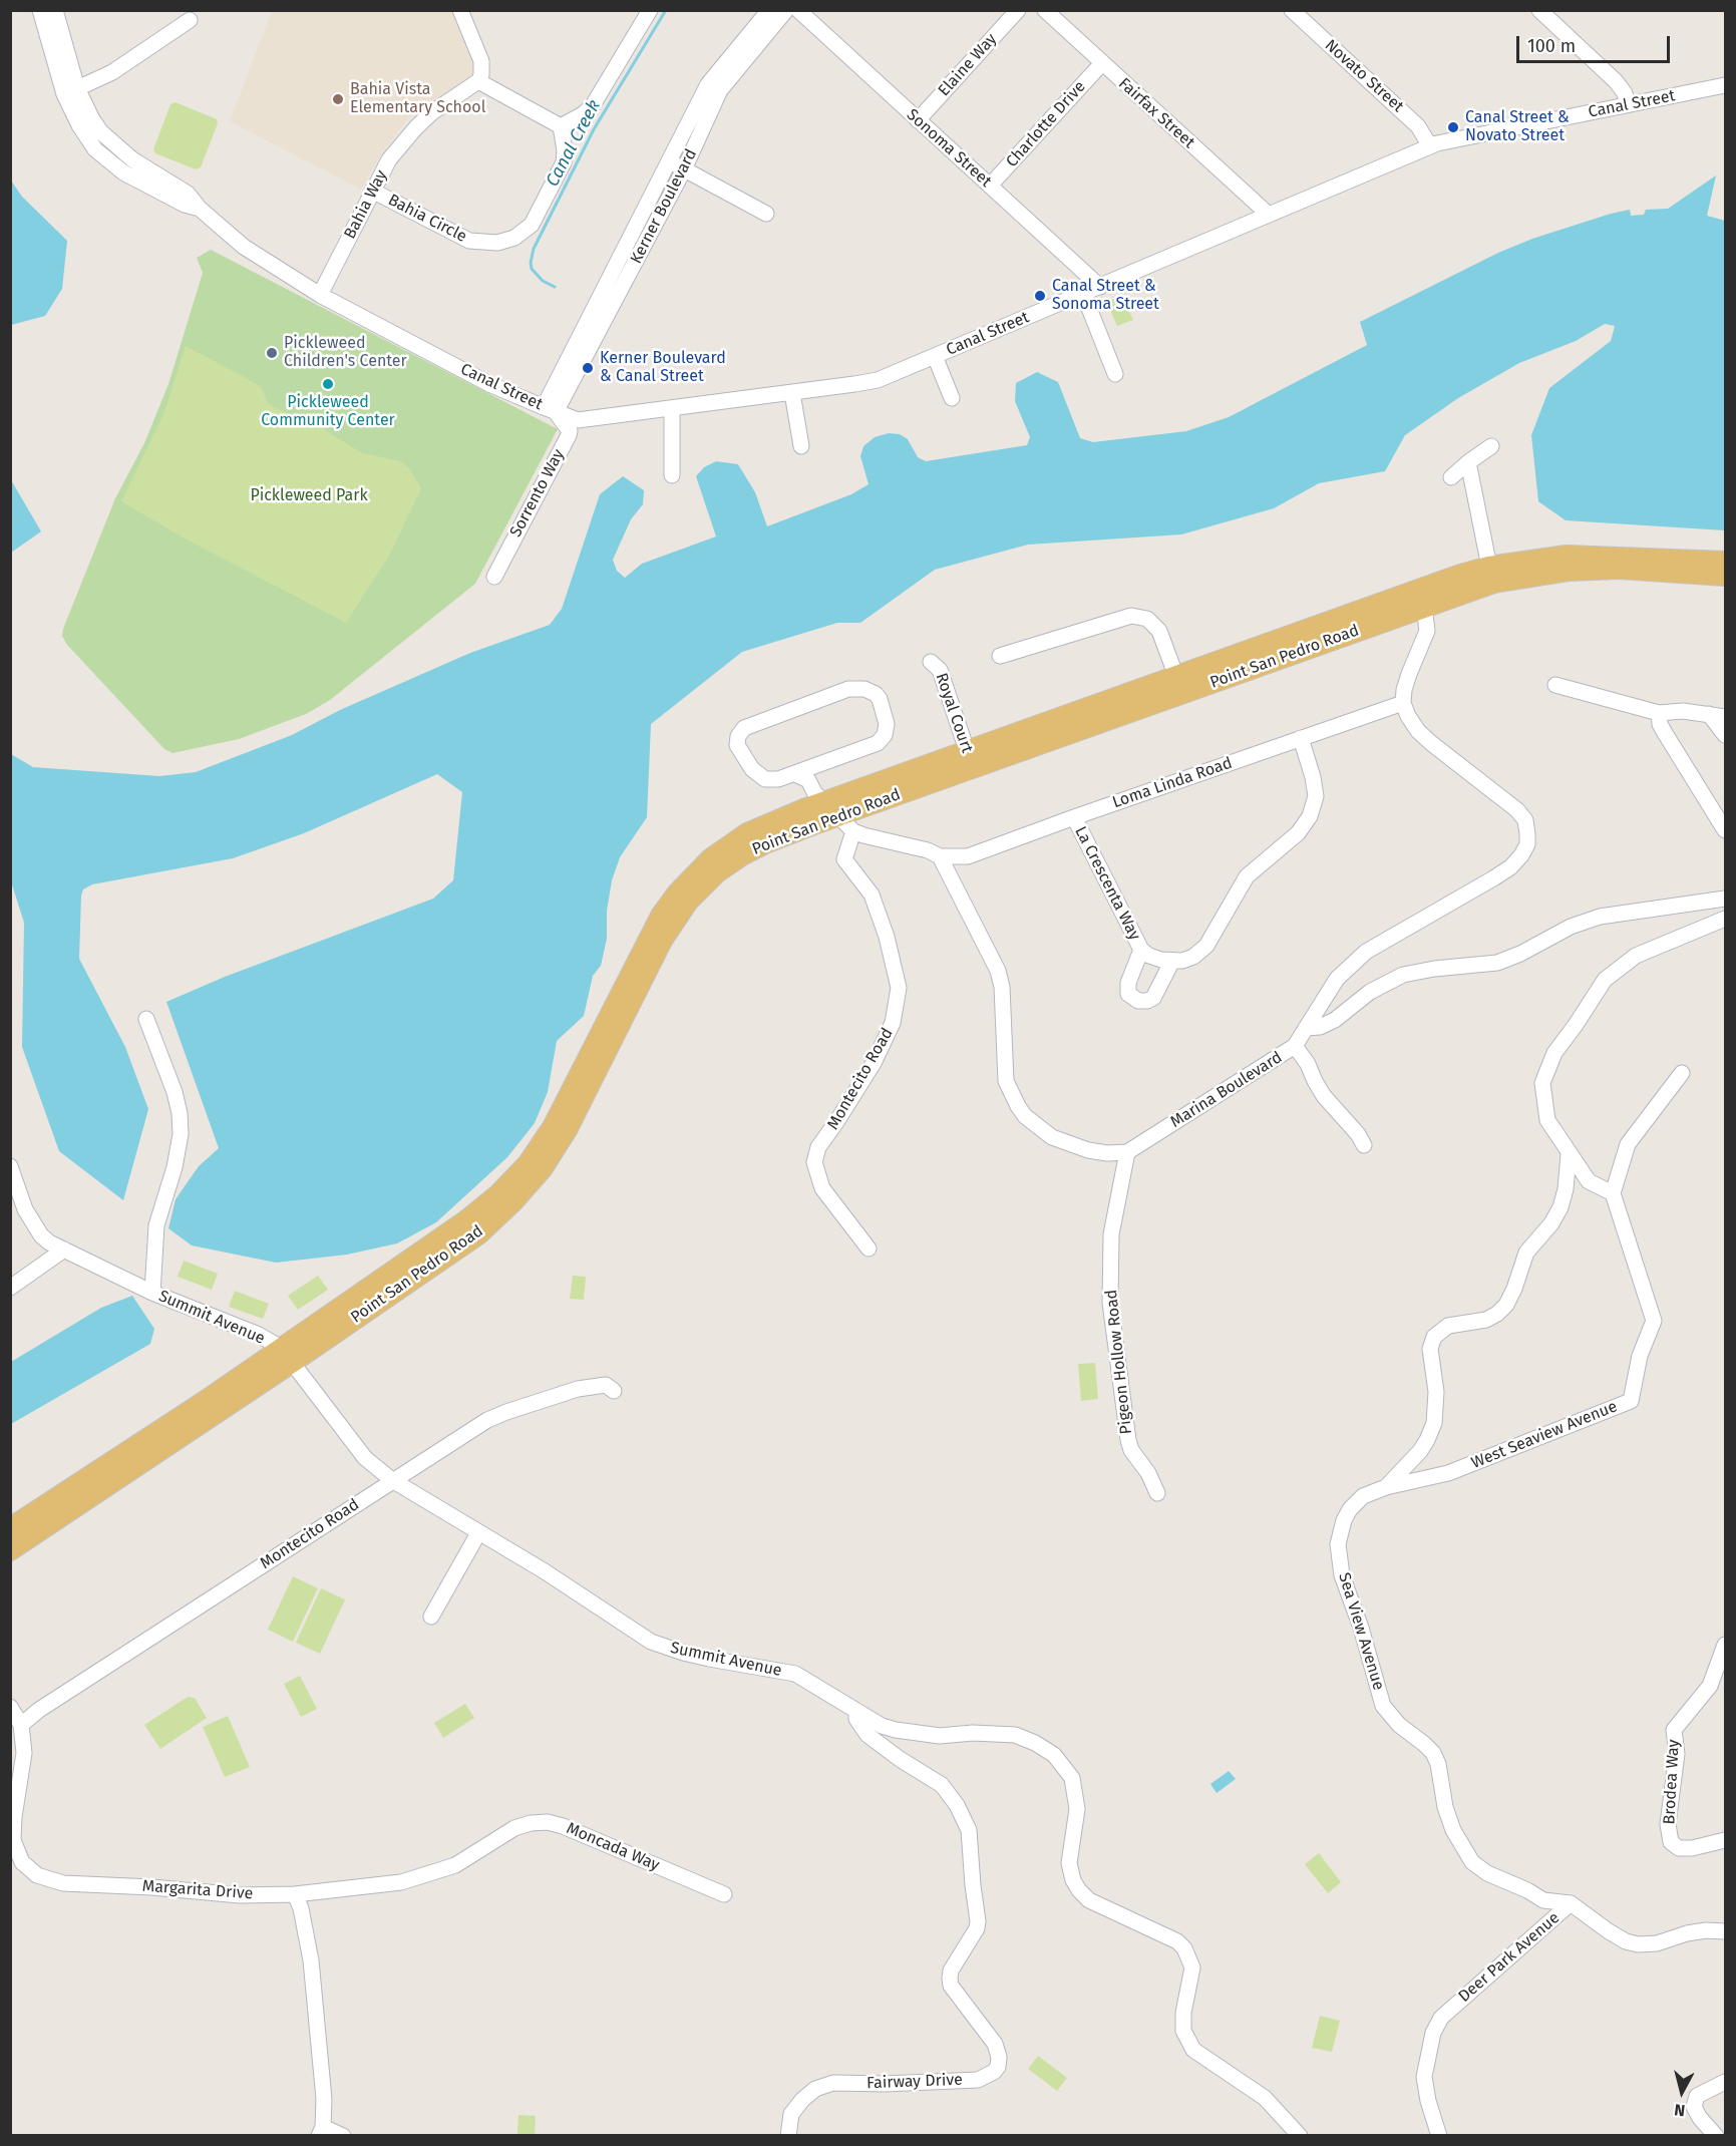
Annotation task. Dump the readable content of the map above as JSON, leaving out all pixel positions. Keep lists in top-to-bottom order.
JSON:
{
  "streets": {
    "main road": ["Point San Pedro Road"],
    "street": [
      "Elaine Way",
      "Novato Street",
      "Canal Street",
      "Fairfax Street",
      "Charlotte Drive",
      "Sonoma Street",
      "Bahia Way",
      "Kerner Boulevard",
      "Bahia Circle",
      "Sorrento Way",
      "Royal Court",
      "Loma Linda Road",
      "La Crescenta Way",
      "Montecito Road",
      "Marina Boulevard",
      "Summit Avenue",
      "Pigeon Hollow Road",
      "West Seaview Avenue",
      "Sea View Avenue",
      "Brodea Way",
      "Moncada Way",
      "Margarita Drive",
      "Deer Park Avenue",
      "Fairway Drive"
    ]
  },
  "crossings": [
    ["Elaine Way", "Sonoma Street"],
    ["Novato Street", "Canal Street"],
    ["Canal Street", "Fairfax Street"],
    ["Canal Street", "Sonoma Street"],
    ["Canal Street", "Bahia Way"],
    ["Canal Street", "Kerner Boulevard"],
    ["Canal Street", "Sorrento Way"],
    ["Fairfax Street", "Charlotte Drive"],
    ["Charlotte Drive", "Sonoma Street"],
    ["Bahia Way", "Bahia Circle"],
    ["Kerner Boulevard", "Sorrento Way"],
    ["Point San Pedro Road", "Royal Court"],
    ["Point San Pedro Road", "Summit Avenue"],
    ["Loma Linda Road", "La Crescenta Way"],
    ["Loma Linda Road", "Marina Boulevard"],
    ["Montecito Road", "Summit Avenue"],
    ["Montecito Road", "Margarita Drive"],
    ["Marina Boulevard", "Pigeon Hollow Road"],
    ["Summit Avenue", "Fairway Drive"],
    ["West Seaview Avenue", "Sea View Avenue"],
    ["Sea View Avenue", "Deer Park Avenue"],
    ["Moncada Way", "Margarita Drive"]
  ],
  "water": ["Canal Creek"],
  "parks": ["Pickleweed Park"],
  "places": [
    "Bahia Vista Elementary School",
    "Canal Street & Novato Street",
    "Canal Street & Sonoma Street",
    "Pickleweed Children's Center",
    "Kerner Boulevard & Canal Street",
    "Pickleweed Community Center"
  ],
  "scale_bar": "100 m",
  "north": "bottom"
}
